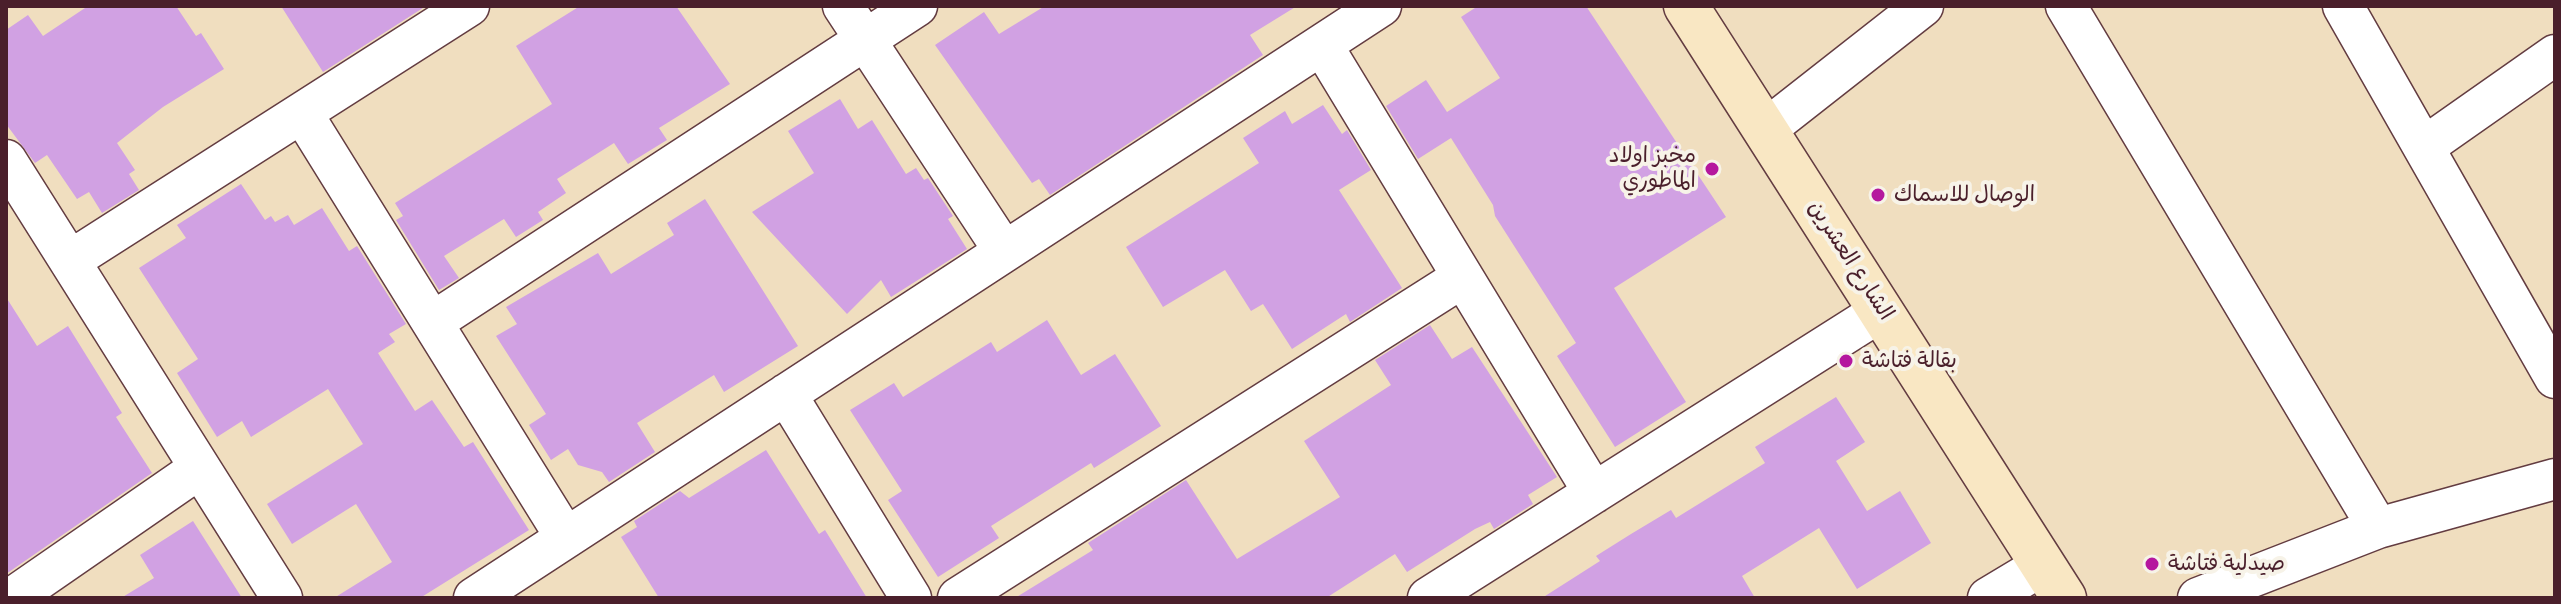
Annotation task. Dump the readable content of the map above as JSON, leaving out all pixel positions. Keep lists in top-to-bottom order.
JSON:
{
  "streets": {
    "street": ["الشارع العشرين"]
  },
  "places": [
    "مخبز اولاد الماطوري",
    "الوصال للاسماك",
    "بقالة فتاشة",
    "صيدلية فتاشة"
  ]
}
